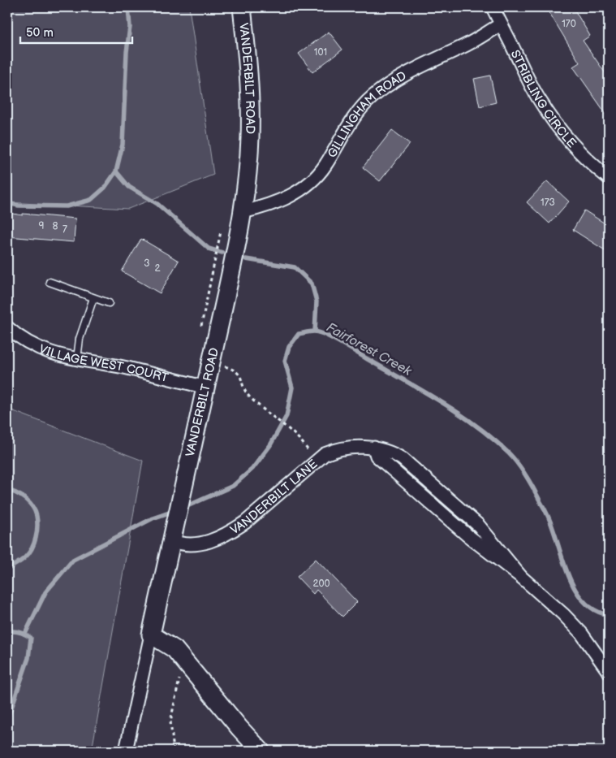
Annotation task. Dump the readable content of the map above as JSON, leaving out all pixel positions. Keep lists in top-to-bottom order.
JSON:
{
  "streets": {
    "street": [
      "VANDERBILT ROAD",
      "STRIBLING CIRCLE",
      "GILLINGHAM ROAD",
      "VILLAGE WEST COURT",
      "VANDERBILT LANE"
    ]
  },
  "crossings": [
    ["VANDERBILT ROAD", "GILLINGHAM ROAD"],
    ["VANDERBILT ROAD", "VILLAGE WEST COURT"],
    ["VANDERBILT ROAD", "VANDERBILT LANE"],
    ["STRIBLING CIRCLE", "GILLINGHAM ROAD"]
  ],
  "water": ["Fairforest Creek"],
  "house_numbers": [
    "170",
    "101",
    "173",
    "9",
    "8",
    "7",
    "3",
    "2",
    "200"
  ],
  "scale_bar": "50 m"
}
